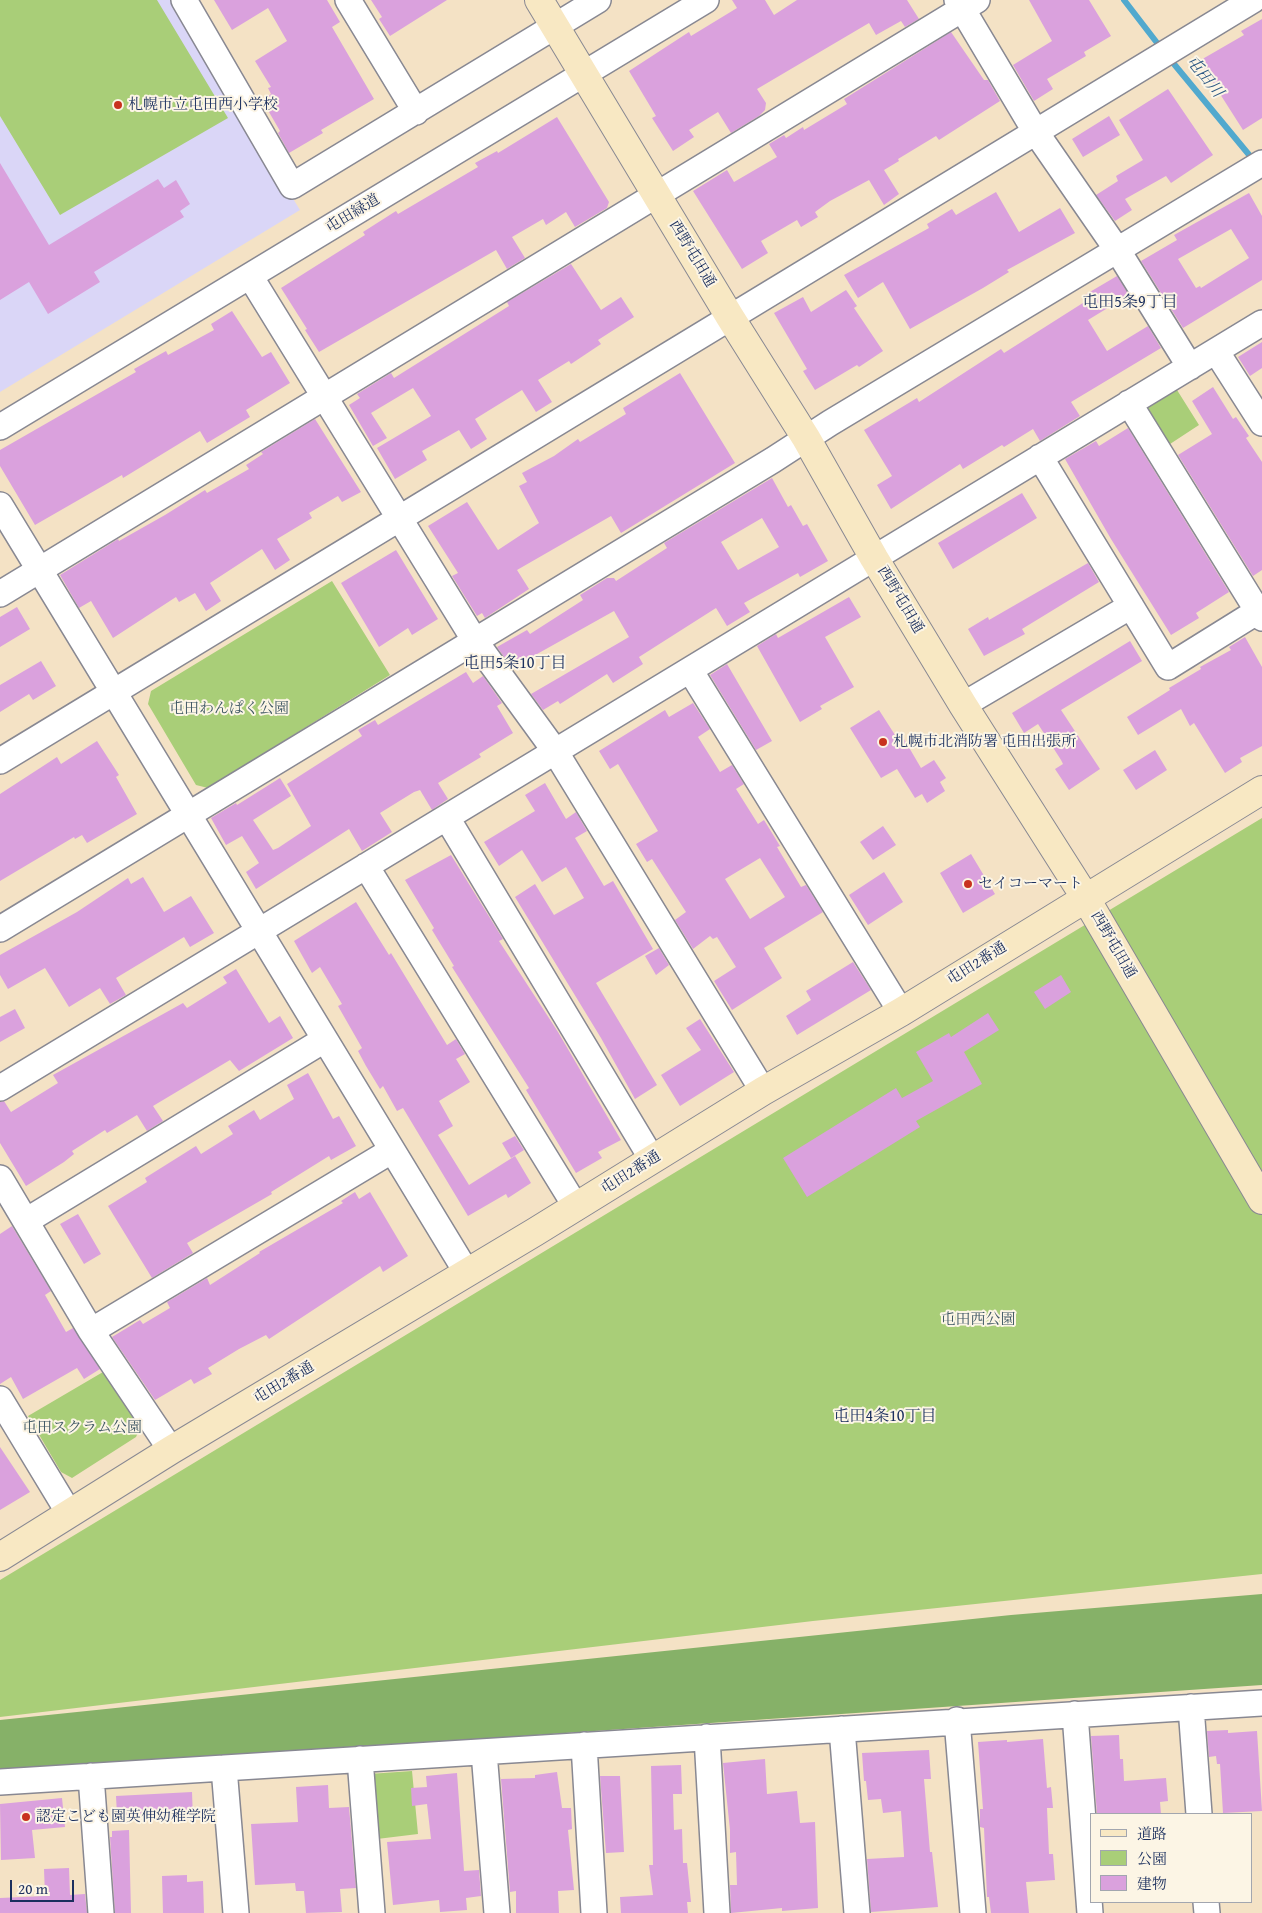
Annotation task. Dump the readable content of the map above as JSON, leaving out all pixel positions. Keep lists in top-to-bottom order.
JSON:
{
  "streets": {
    "street": ["屯田緑道", "西野屯田通", "屯田2番通"]
  },
  "crossings": [
    ["屯田緑道", "西野屯田通"],
    ["西野屯田通", "屯田2番通"]
  ],
  "districts": ["屯田5条9丁目", "屯田5条10丁目", "屯田4条10丁目"],
  "water": ["屯田川"],
  "parks": ["屯田わんぱく公園", "屯田西公園", "屯田スクラム公園"],
  "places": [
    "札幌市立屯田西小学校",
    "札幌市北消防署 屯田出張所",
    "セイコーマート",
    "認定こども園英伸幼稚学院"
  ],
  "legend": ["道路", "公園", "建物"],
  "scale_bar": "20 m"
}
